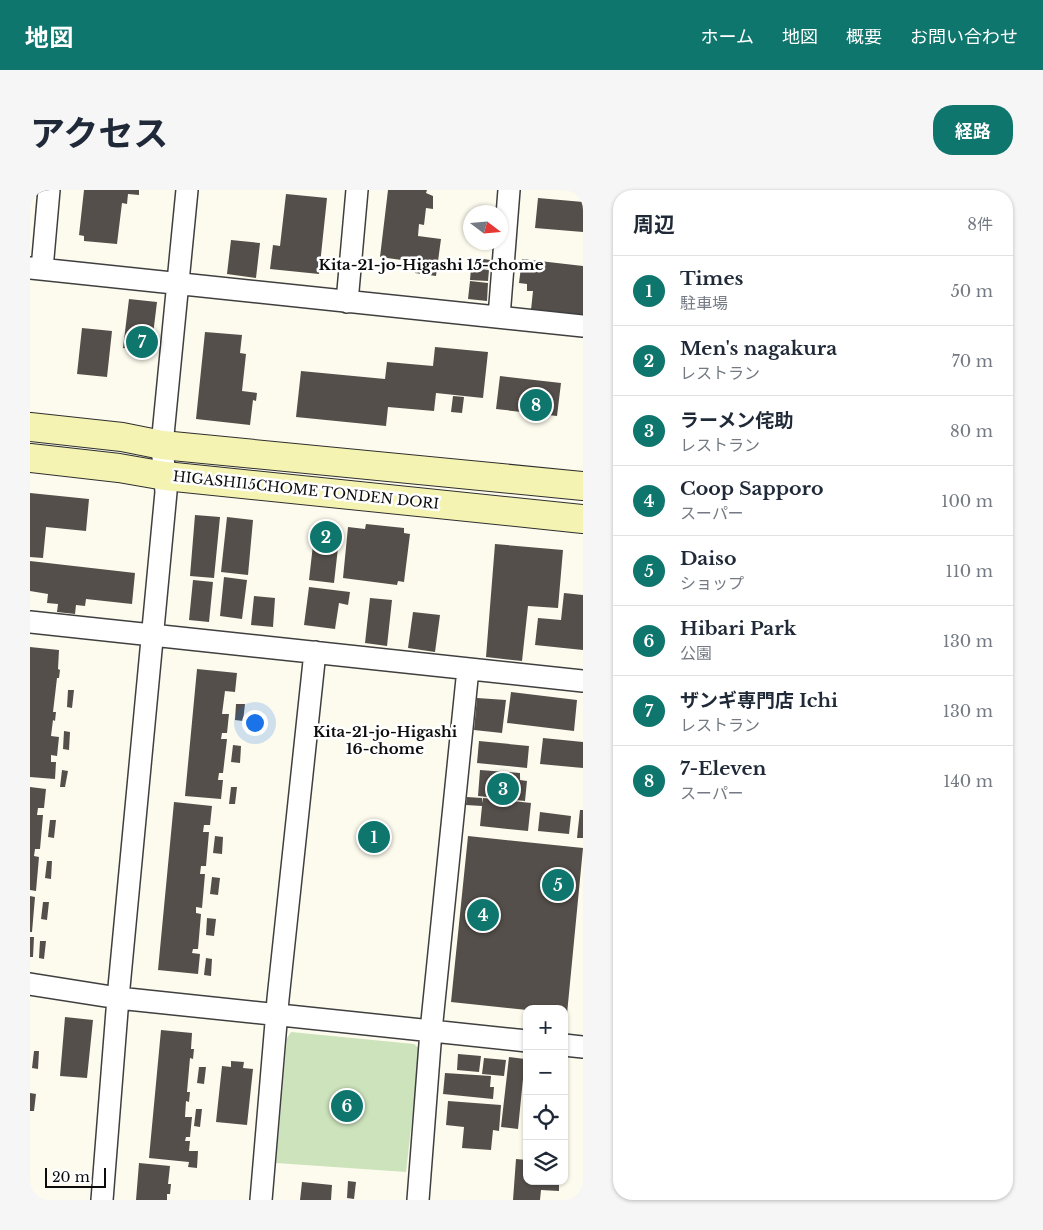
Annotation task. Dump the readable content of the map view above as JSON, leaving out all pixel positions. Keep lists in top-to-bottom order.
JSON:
{
  "streets": {
    "street": ["HIGASHI15CHOME TONDEN DORI"]
  },
  "districts": ["Kita-21-jo-Higashi 15-chome", "Kita-21-jo-Higashi 16-chome"],
  "scale_bar": "20 m",
  "north": "right",
  "page": {
    "header": "地図",
    "nav": [
      "ホーム",
      "地図",
      "概要",
      "お問い合わせ"
    ],
    "title": "アクセス",
    "buttons": "経路",
    "heading": ["周辺", "8件"],
    "list": [
      {
        "mark": "1",
        "name": "Times",
        "note": "駐車場",
        "value": "50 m"
      },
      {
        "mark": "2",
        "name": "Men's nagakura",
        "note": "レストラン",
        "value": "70 m"
      },
      {
        "mark": "3",
        "name": "ラーメン侘助",
        "note": "レストラン",
        "value": "80 m"
      },
      {
        "mark": "4",
        "name": "Coop Sapporo",
        "note": "スーパー",
        "value": "100 m"
      },
      {
        "mark": "5",
        "name": "Daiso",
        "note": "ショップ",
        "value": "110 m"
      },
      {
        "mark": "6",
        "name": "Hibari Park",
        "note": "公園",
        "value": "130 m"
      },
      {
        "mark": "7",
        "name": "ザンギ専門店 Ichi",
        "note": "レストラン",
        "value": "130 m"
      },
      {
        "mark": "8",
        "name": "7-Eleven",
        "note": "スーパー",
        "value": "140 m"
      }
    ],
    "pins": [
      "7",
      "8",
      "2",
      "3",
      "1",
      "5",
      "4",
      "6"
    ],
    "map_buttons": ["+", "−"],
    "scale": "20 m"
  }
}
